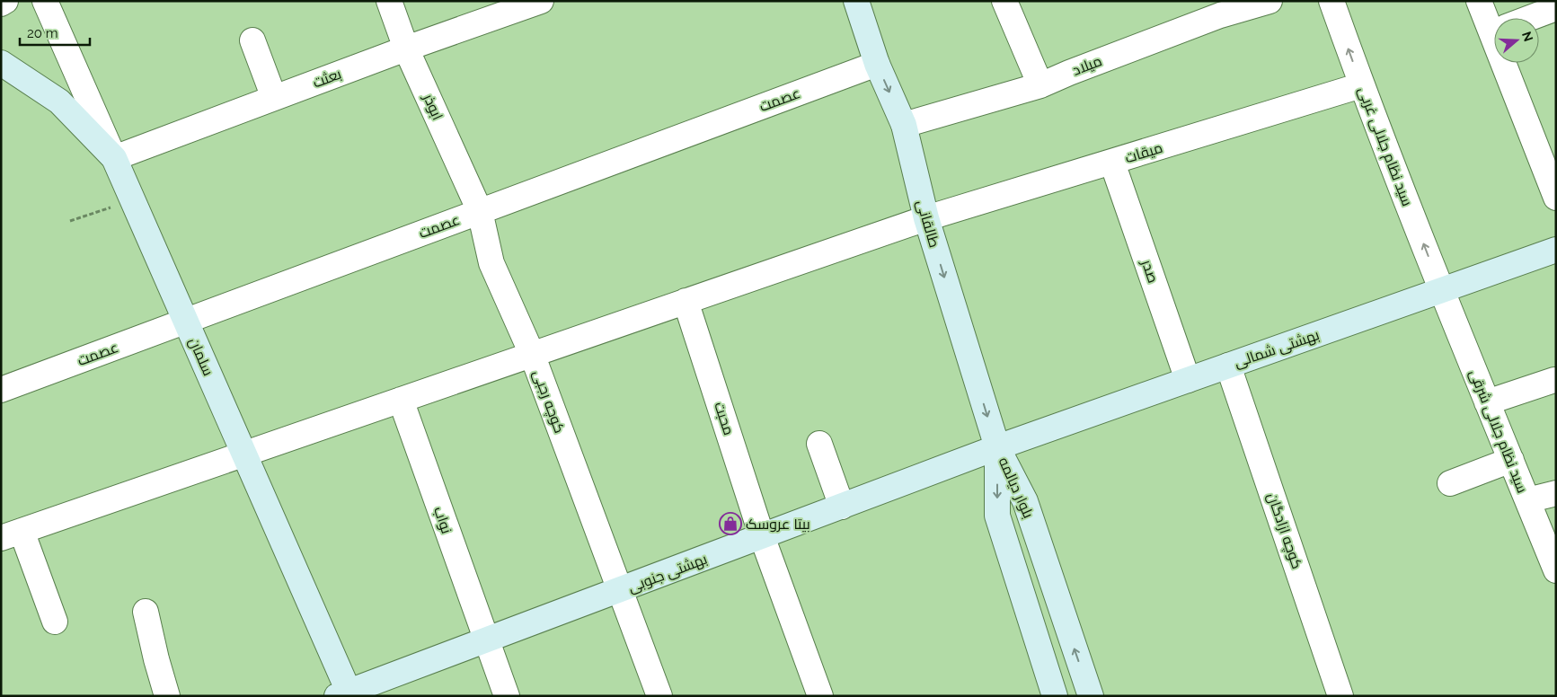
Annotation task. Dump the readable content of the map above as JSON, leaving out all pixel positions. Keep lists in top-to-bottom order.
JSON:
{
  "streets": {
    "main road": [
      "طالقانی",
      "بهشتی شمالی",
      "سلمان",
      "بلوار دیالمه",
      "بهشتی جنوبی"
    ],
    "street": [
      "میلاد",
      "بعثت",
      "عصمت",
      "ابوذر",
      "سید نظام جلالی غربی",
      "میقات",
      "صدر",
      "کوچه رجبی",
      "محبت",
      "سید نظام جلالی شرقی",
      "نواب",
      "کوچه ازادگان"
    ]
  },
  "crossings": [
    ["میلاد", "طالقانی"],
    ["بعثت", "ابوذر"],
    ["بعثت", "سلمان"],
    ["عصمت", "ابوذر"],
    ["عصمت", "طالقانی"],
    ["عصمت", "سلمان"],
    ["عصمت", "کوچه رجبی"],
    ["ابوذر", "کوچه رجبی"],
    ["سید نظام جلالی غربی", "میقات"],
    ["سید نظام جلالی غربی", "بهشتی شمالی"],
    ["سید نظام جلالی غربی", "سید نظام جلالی شرقی"],
    ["میقات", "طالقانی"],
    ["میقات", "صدر"],
    ["میقات", "سلمان"],
    ["میقات", "کوچه رجبی"],
    ["میقات", "محبت"],
    ["میقات", "نواب"],
    ["طالقانی", "بهشتی شمالی"],
    ["طالقانی", "بلوار دیالمه"],
    ["طالقانی", "بهشتی جنوبی"],
    ["صدر", "بهشتی شمالی"],
    ["بهشتی شمالی", "سید نظام جلالی شرقی"],
    ["بهشتی شمالی", "بلوار دیالمه"],
    ["بهشتی شمالی", "کوچه ازادگان"],
    ["بهشتی شمالی", "بهشتی جنوبی"],
    ["سلمان", "بهشتی جنوبی"],
    ["کوچه رجبی", "بهشتی جنوبی"],
    ["محبت", "بهشتی جنوبی"],
    ["بلوار دیالمه", "بهشتی جنوبی"],
    ["نواب", "بهشتی جنوبی"]
  ],
  "one_way": ["طالقانی"],
  "places": {
    "shop": ["بیتا عروسک"]
  },
  "scale_bar": "20 m",
  "north": "right"
}
